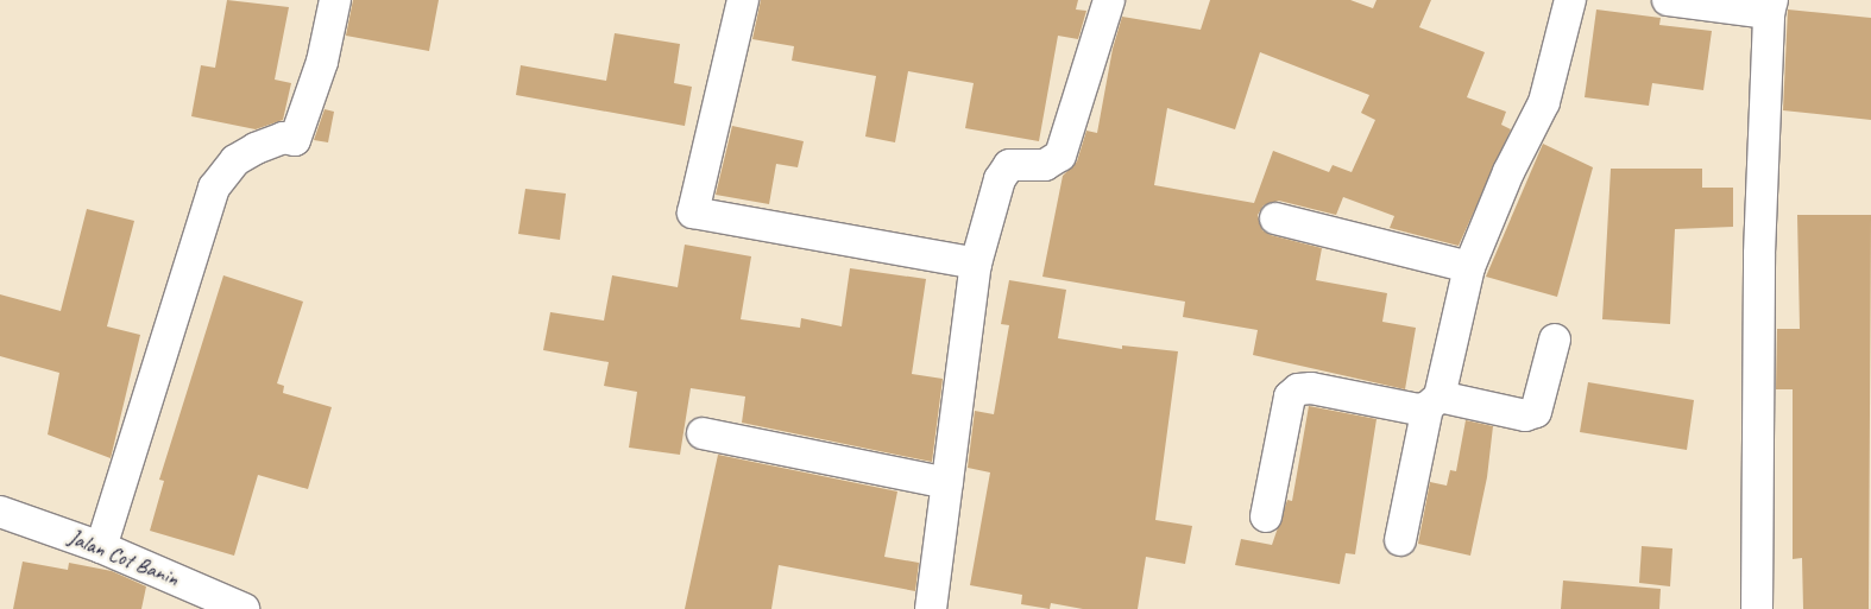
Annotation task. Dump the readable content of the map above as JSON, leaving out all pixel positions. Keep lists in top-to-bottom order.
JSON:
{
  "streets": {
    "street": ["Jalan Cot Banin"]
  }
}
